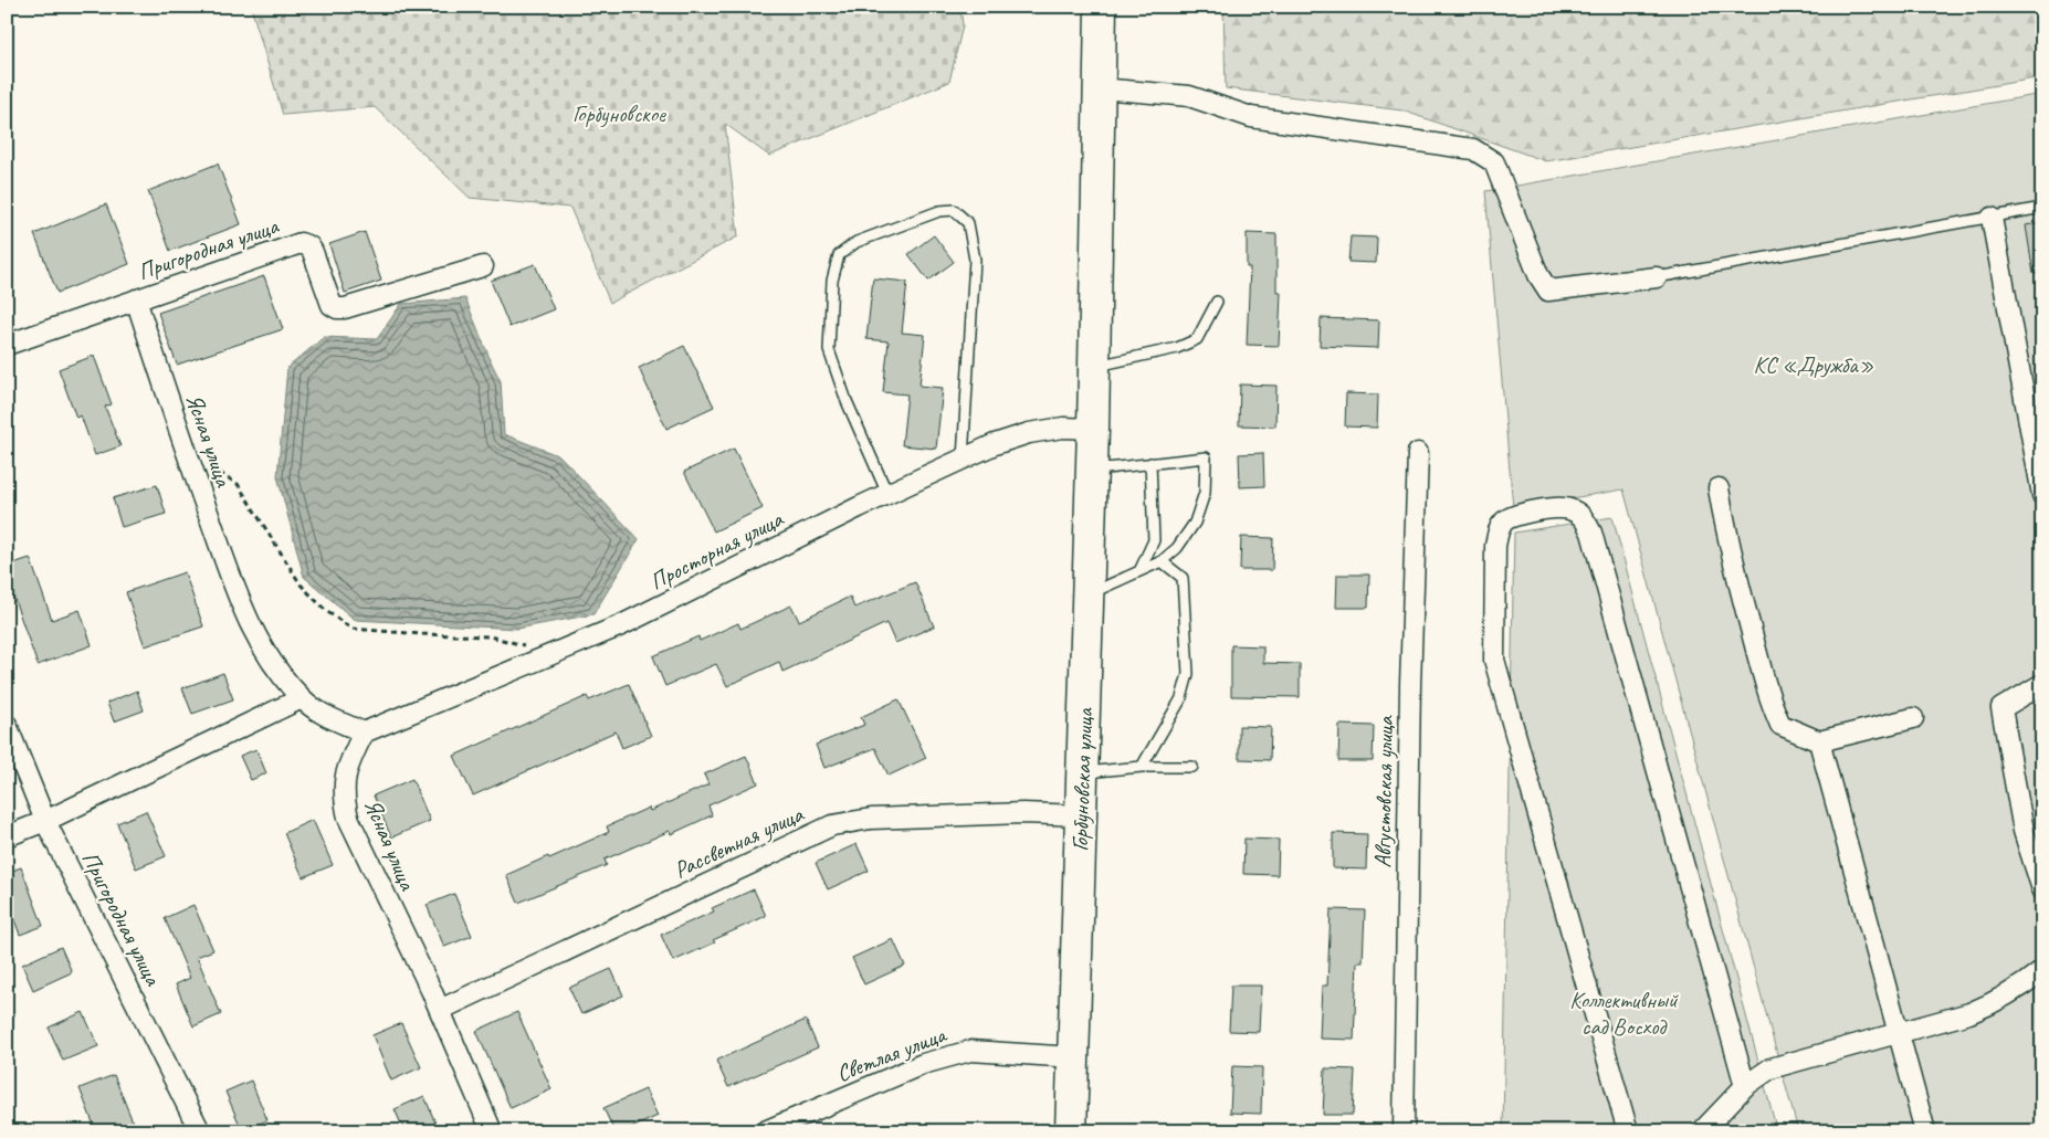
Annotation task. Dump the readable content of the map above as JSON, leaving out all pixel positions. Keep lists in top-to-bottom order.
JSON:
{
  "streets": {
    "main road": ["Горбуновская улица"],
    "street": [
      "Пригородная улица",
      "Ясная улица",
      "Просторная улица",
      "Августовская улица",
      "Рассветная улица",
      "Светлая улица"
    ]
  },
  "crossings": [
    ["Пригородная улица", "Ясная улица"],
    ["Ясная улица", "Просторная улица"],
    ["Ясная улица", "Рассветная улица"],
    ["Просторная улица", "Горбуновская улица"],
    ["Горбуновская улица", "Рассветная улица"],
    ["Горбуновская улица", "Светлая улица"]
  ],
  "parks": ["Горбуновское", "КС «Дружба»", "Коллективный сад Восход"]
}
